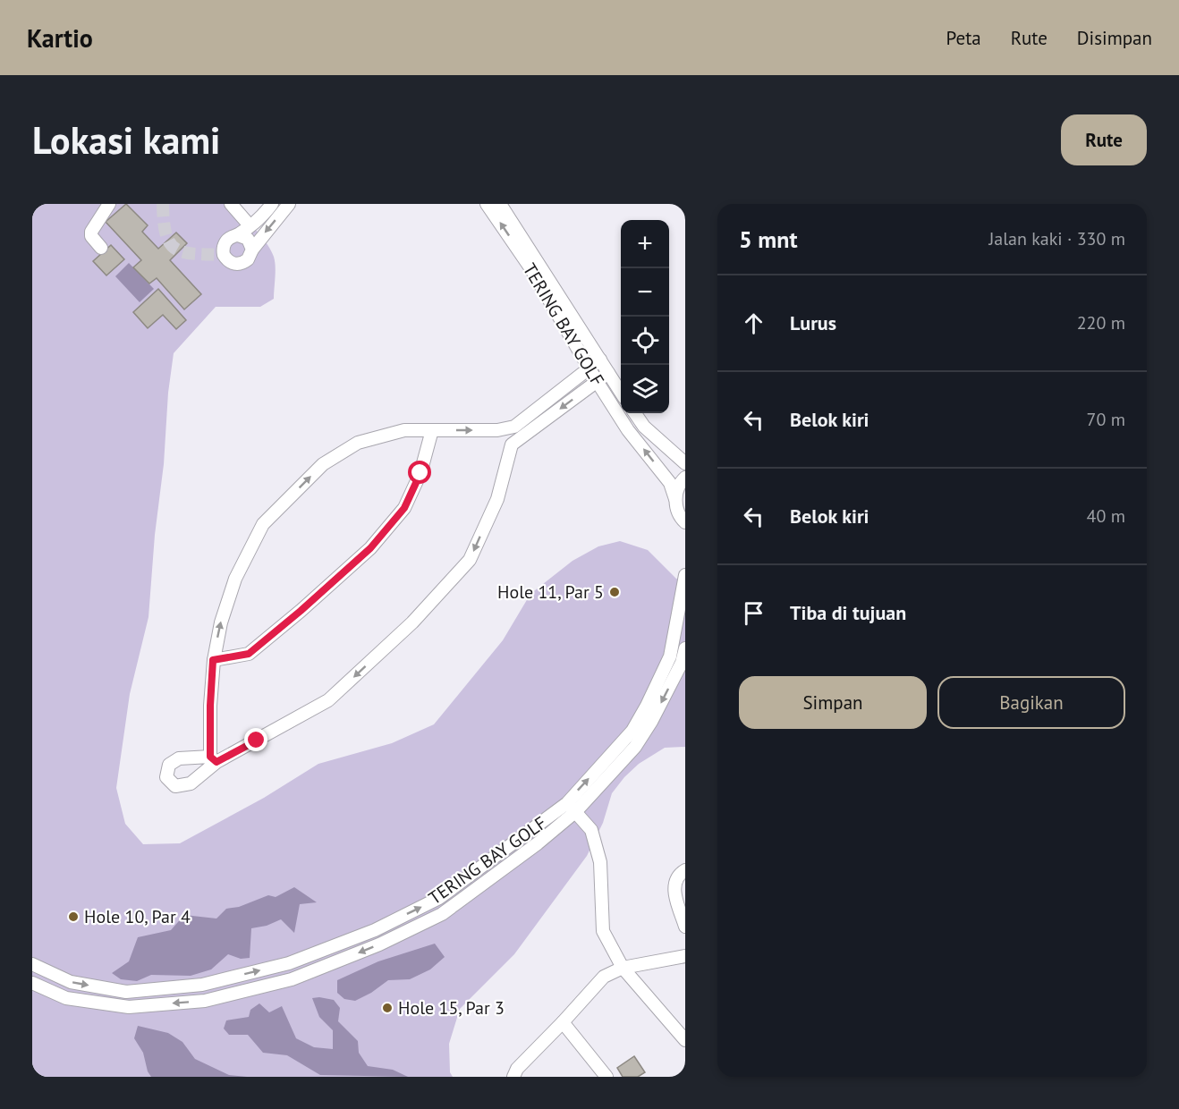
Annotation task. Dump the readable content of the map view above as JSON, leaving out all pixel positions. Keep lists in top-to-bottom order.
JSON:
{
  "streets": {
    "street": ["TERING BAY GOLF"]
  },
  "places": ["Hole 11, Par 5", "Hole 10, Par 4", "Hole 15, Par 3"],
  "page": {
    "header": "Kartio",
    "nav": ["Peta", "Rute", "Disimpan"],
    "buttons": [
      "Rute",
      ["Simpan", "Bagikan"]
    ],
    "title": "Lokasi kami",
    "heading": ["5 mnt", "Jalan kaki · 330 m"],
    "map_buttons": ["+", "−"],
    "list": [
      ["Lurus", "220 m"],
      ["Belok kiri", "70 m"],
      ["Belok kiri", "40 m"],
      "Tiba di tujuan"
    ]
  }
}
